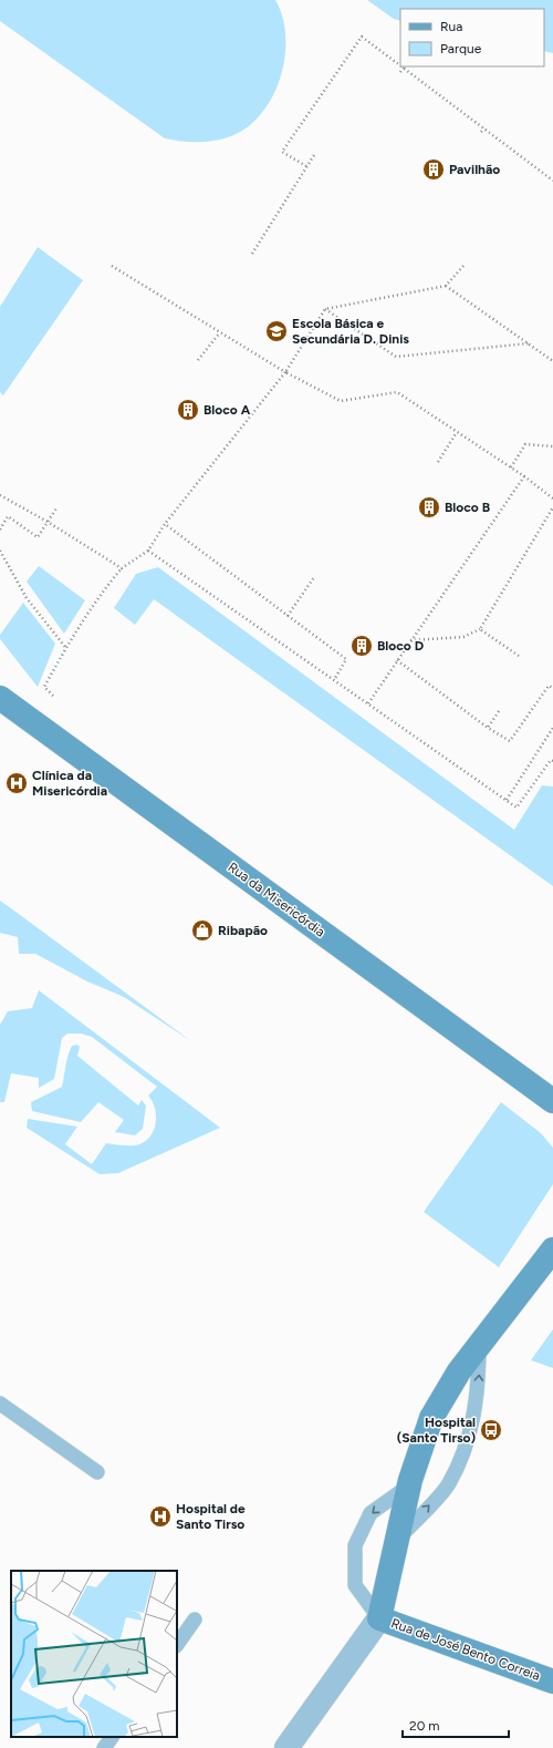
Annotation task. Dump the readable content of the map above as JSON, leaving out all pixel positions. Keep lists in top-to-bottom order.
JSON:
{
  "streets": {
    "street": ["Rua da Misericórdia", "Rua de José Bento Correia"]
  },
  "places": {
    "building": [
      "Pavilhão",
      "Bloco A",
      "Bloco B",
      "Bloco D"
    ],
    "school or university": ["Escola Básica e Secundária D. Dinis"],
    "hospital": ["Clínica da Misericórdia", "Hospital de Santo Tirso"],
    "shop": ["Ribapão"],
    "bus stop": ["Hospital (Santo Tirso)"]
  },
  "legend": ["Rua", "Parque"],
  "scale_bar": "20 m"
}
